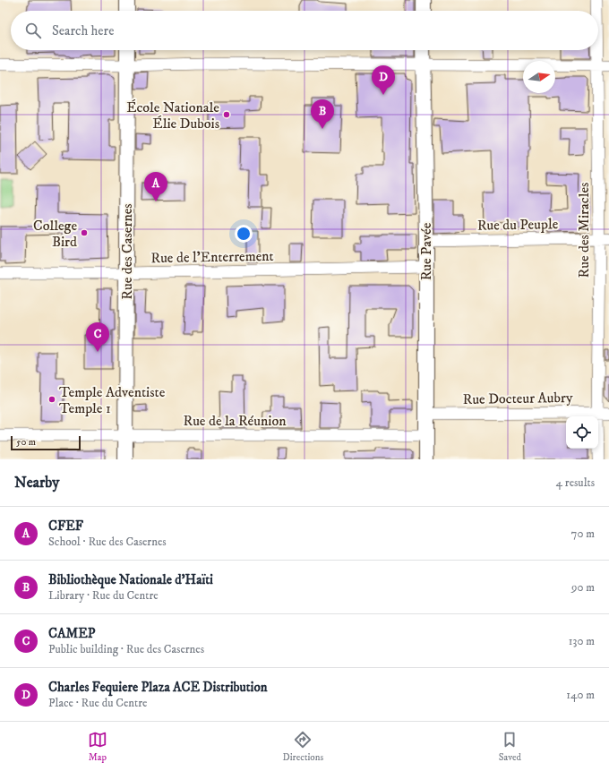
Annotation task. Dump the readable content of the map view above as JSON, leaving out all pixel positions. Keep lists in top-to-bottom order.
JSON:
{
  "streets": {
    "main road": ["Rue des Casernes", "Rue Pavée"],
    "street": [
      "Rue du Peuple",
      "Rue des Miracles",
      "Rue de l'Enterrement",
      "Rue Docteur Aubry",
      "Rue de la Réunion"
    ]
  },
  "crossings": [
    ["Rue du Peuple", "Rue des Miracles"],
    ["Rue du Peuple", "Rue Pavée"],
    ["Rue des Miracles", "Rue Docteur Aubry"],
    ["Rue des Casernes", "Rue de l'Enterrement"],
    ["Rue des Casernes", "Rue de la Réunion"],
    ["Rue Pavée", "Rue de l'Enterrement"],
    ["Rue Pavée", "Rue Docteur Aubry"],
    ["Rue Pavée", "Rue de la Réunion"]
  ],
  "places": ["École Nationale Élie Dubois", "College Bird", "Temple Adventiste Temple 1"],
  "scale_bar": "50 m",
  "north": "right",
  "page": {
    "search": "Search here",
    "pins": [
      "D",
      "B",
      "A",
      "C"
    ],
    "scale": "50 m",
    "heading": ["Nearby", "4 results"],
    "list": [
      {
        "mark": "A",
        "name": "CFEF",
        "note": "School · Rue des Casernes",
        "value": "70 m"
      },
      {
        "mark": "B",
        "name": "Bibliothèque Nationale d’Haïti",
        "note": "Library · Rue du Centre",
        "value": "90 m"
      },
      {
        "mark": "C",
        "name": "CAMEP",
        "note": "Public building · Rue des Casernes",
        "value": "130 m"
      },
      {
        "mark": "D",
        "name": "Charles Fequiere Plaza ACE Distribution",
        "note": "Place · Rue du Centre",
        "value": "140 m"
      }
    ],
    "nav": ["Map", "Directions", "Saved"]
  }
}
